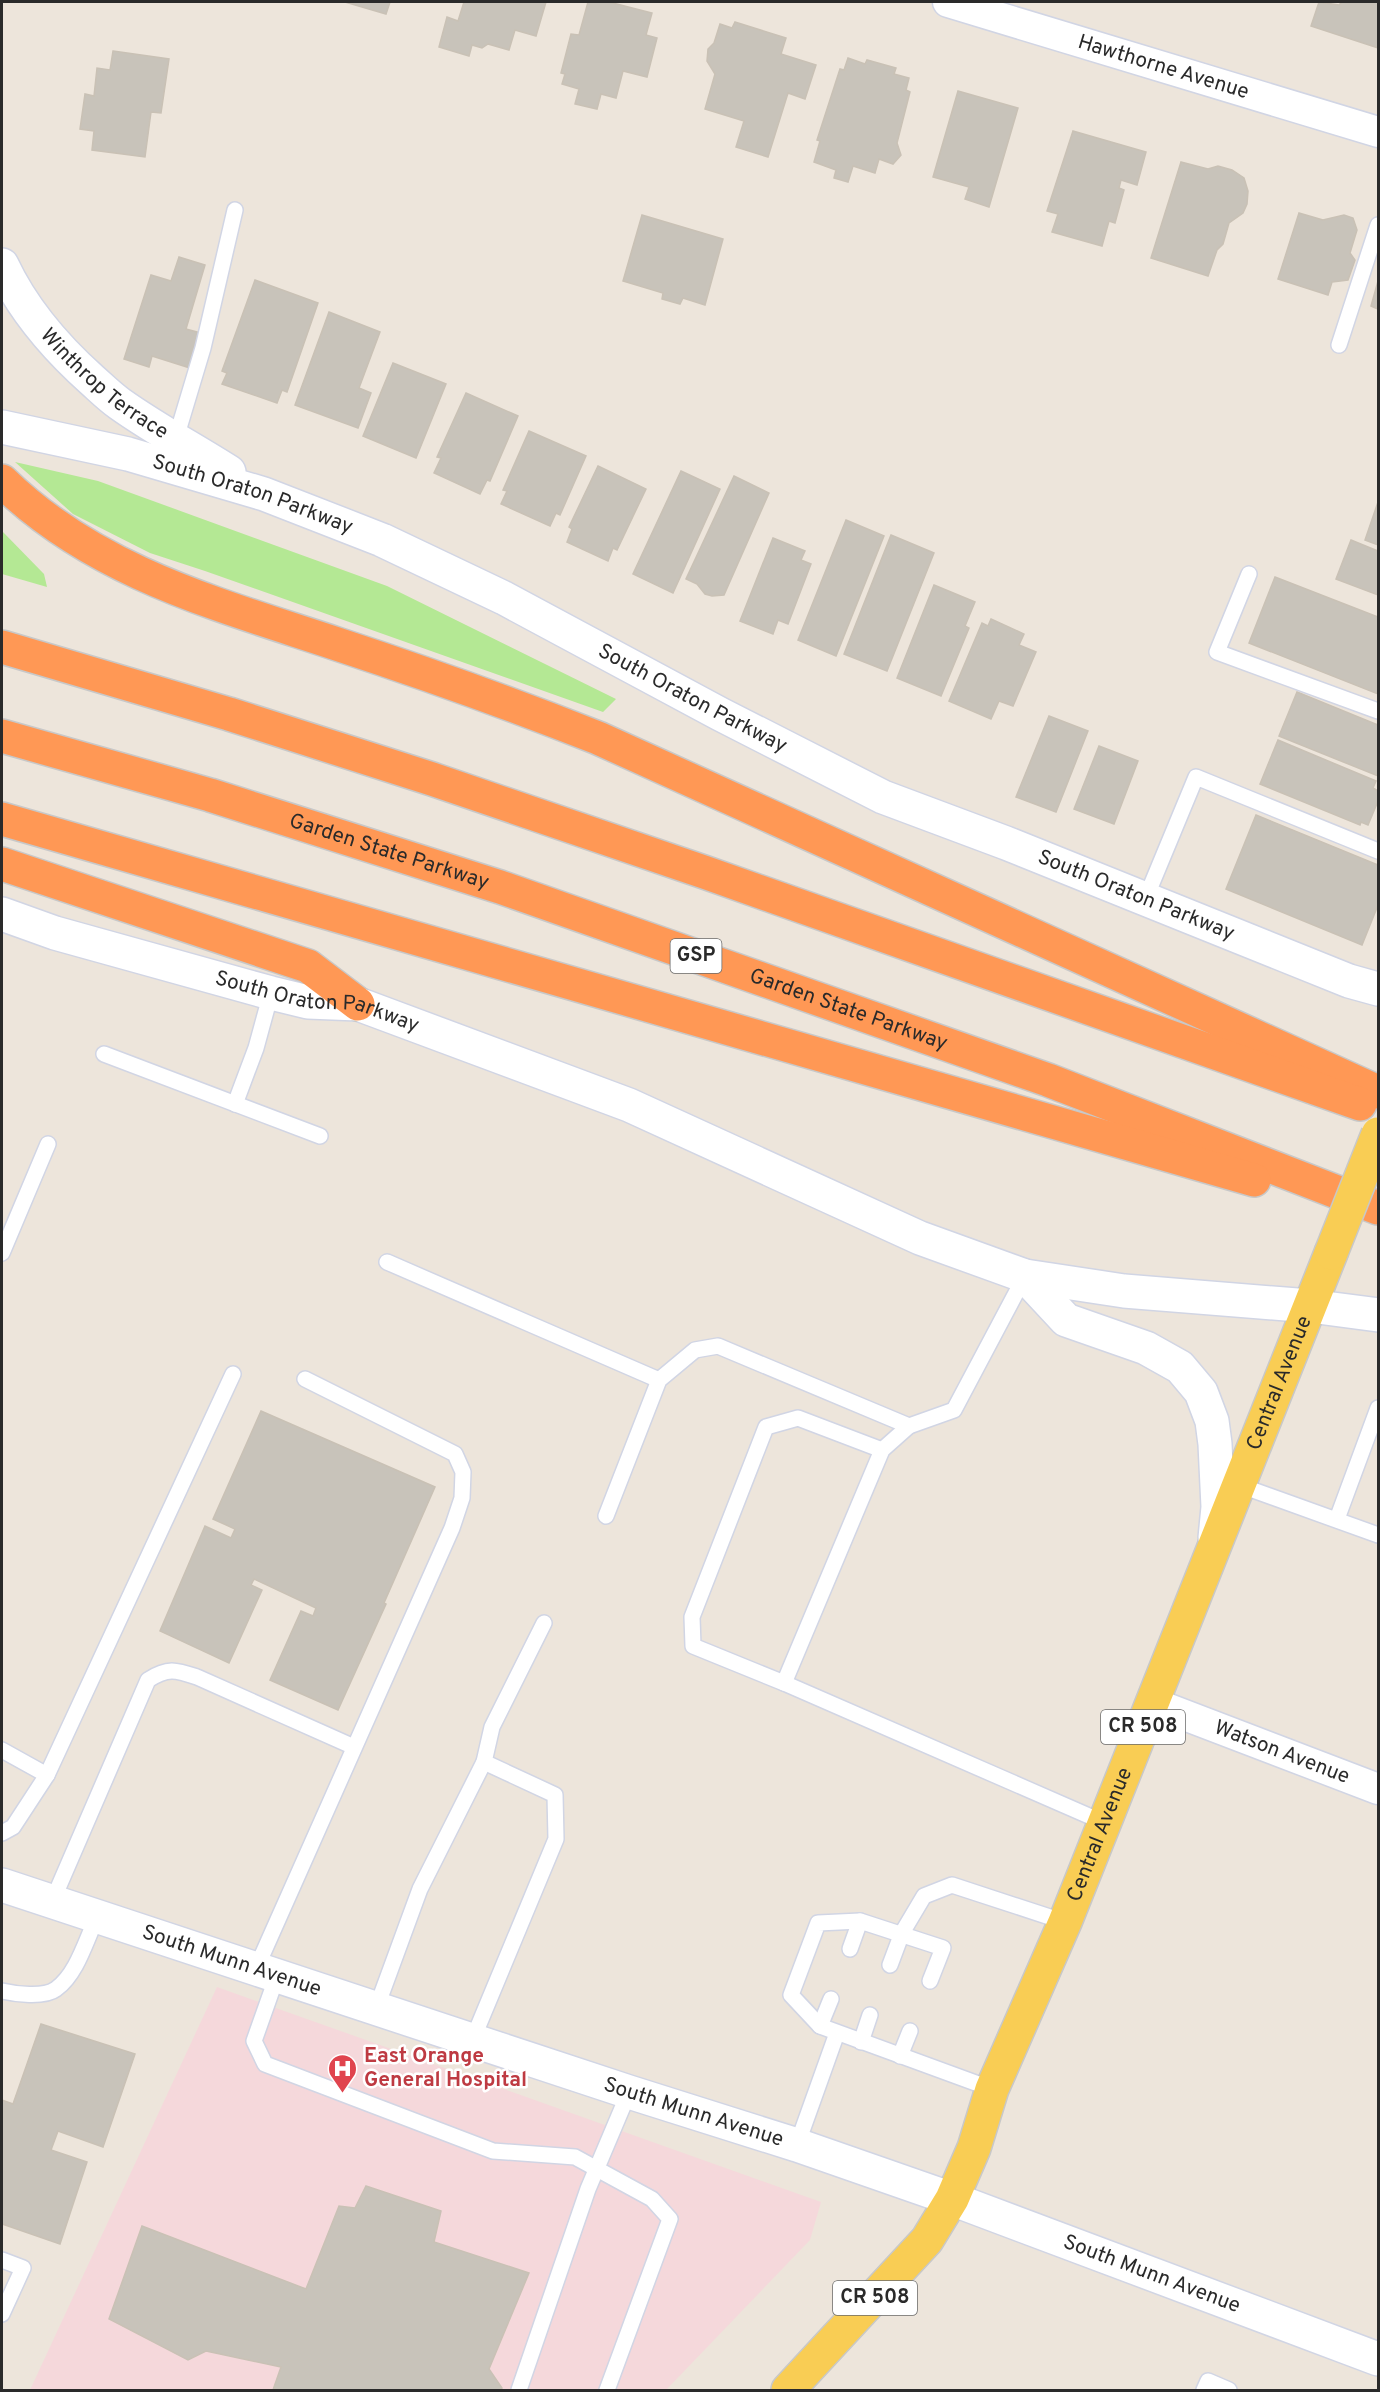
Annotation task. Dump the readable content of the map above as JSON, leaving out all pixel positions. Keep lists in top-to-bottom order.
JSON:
{
  "streets": {
    "highway": ["Garden State Parkway", "GSP"],
    "main road": [
      "Winthrop Terrace",
      "South Oraton Parkway",
      "Central Avenue",
      "CR 508",
      "South Munn Avenue"
    ],
    "street": ["Hawthorne Avenue", "Watson Avenue"]
  },
  "crossings": [
    ["Winthrop Terrace", "South Oraton Parkway"],
    ["South Oraton Parkway", "Central Avenue"],
    ["Central Avenue", "Watson Avenue"],
    ["Central Avenue", "South Munn Avenue"]
  ],
  "places": {
    "hospital": ["East Orange General Hospital"]
  }
}
